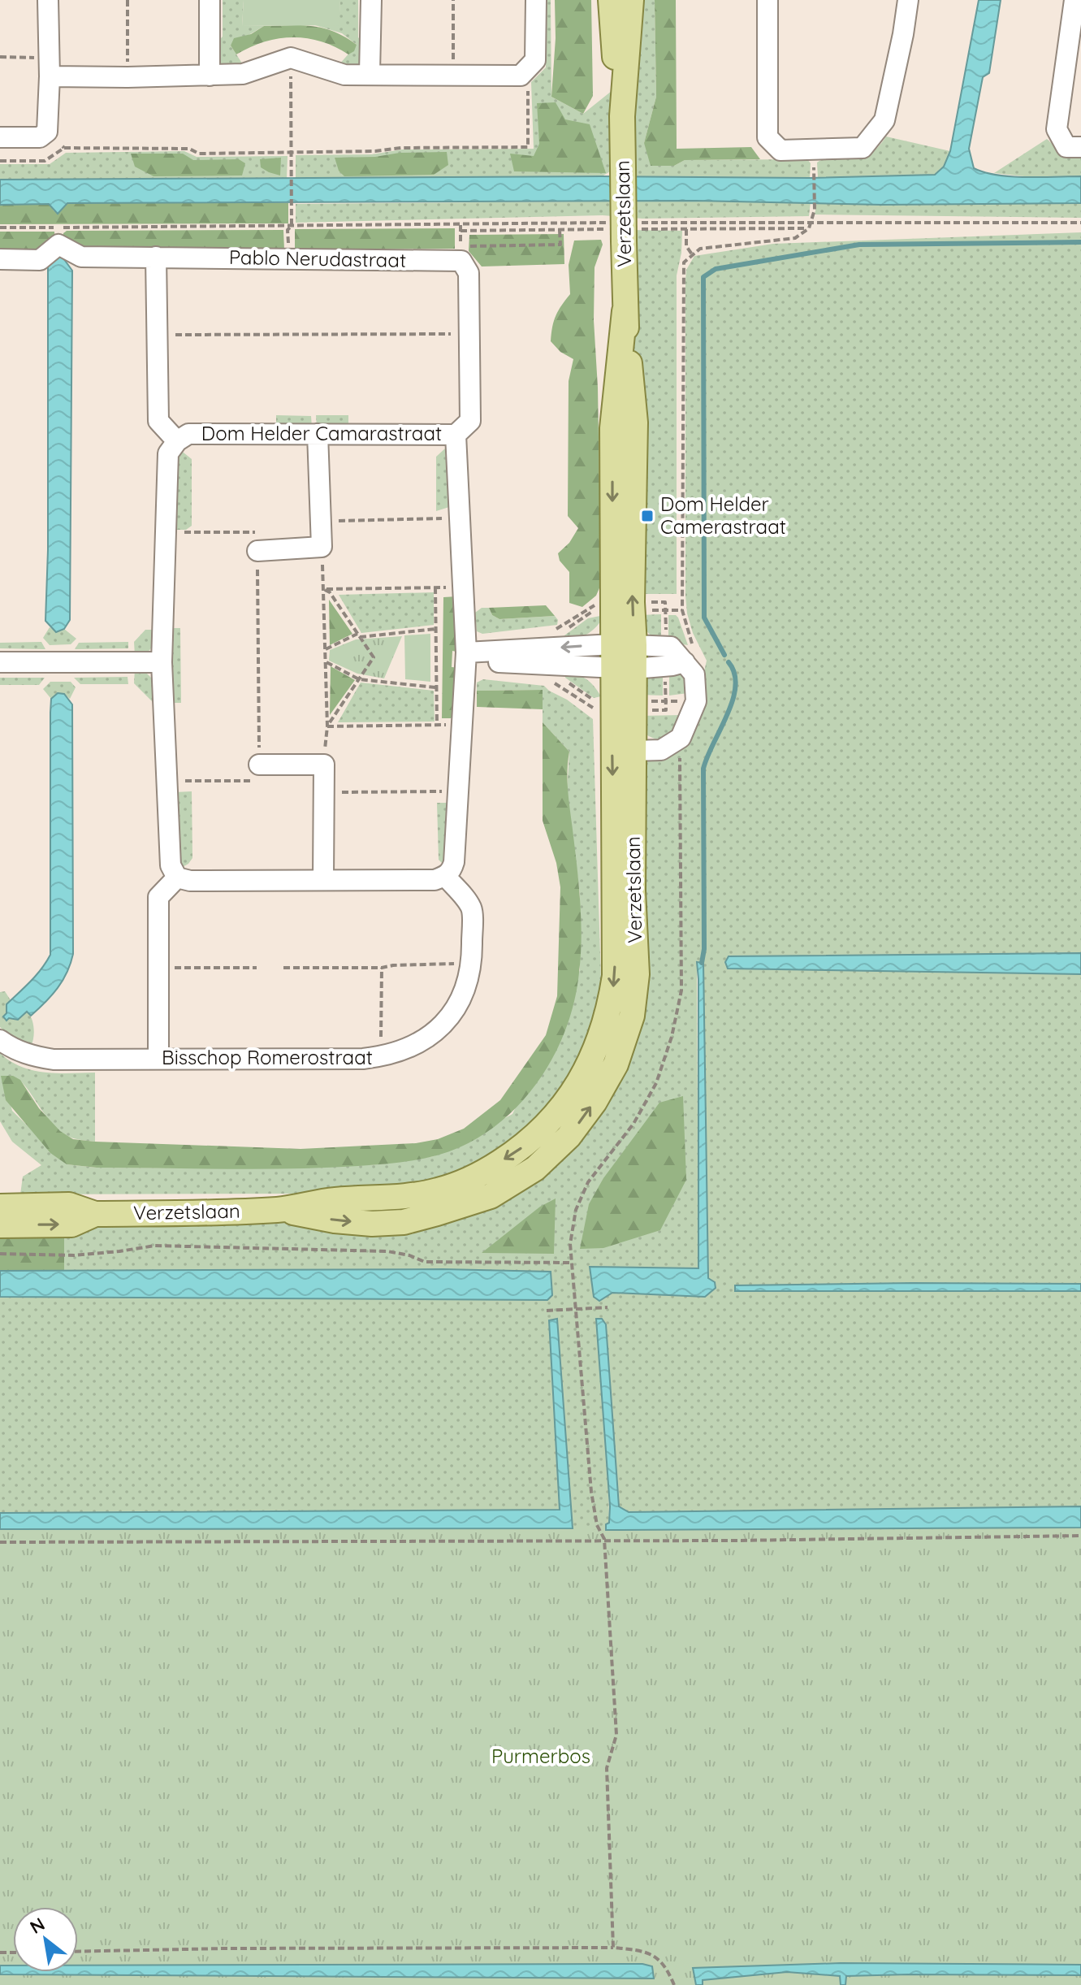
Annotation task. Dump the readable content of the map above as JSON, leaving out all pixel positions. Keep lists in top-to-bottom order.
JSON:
{
  "streets": {
    "main road": ["Verzetslaan"],
    "street": ["Pablo Nerudastraat", "Dom Helder Camarastraat", "Bisschop Romerostraat"]
  },
  "crossings": [
    ["Pablo Nerudastraat", "Dom Helder Camarastraat"],
    ["Dom Helder Camarastraat", "Bisschop Romerostraat"]
  ],
  "parks": ["Purmerbos"],
  "places": {
    "transit": ["Dom Helder Camerastraat"]
  },
  "north": "top left"
}
